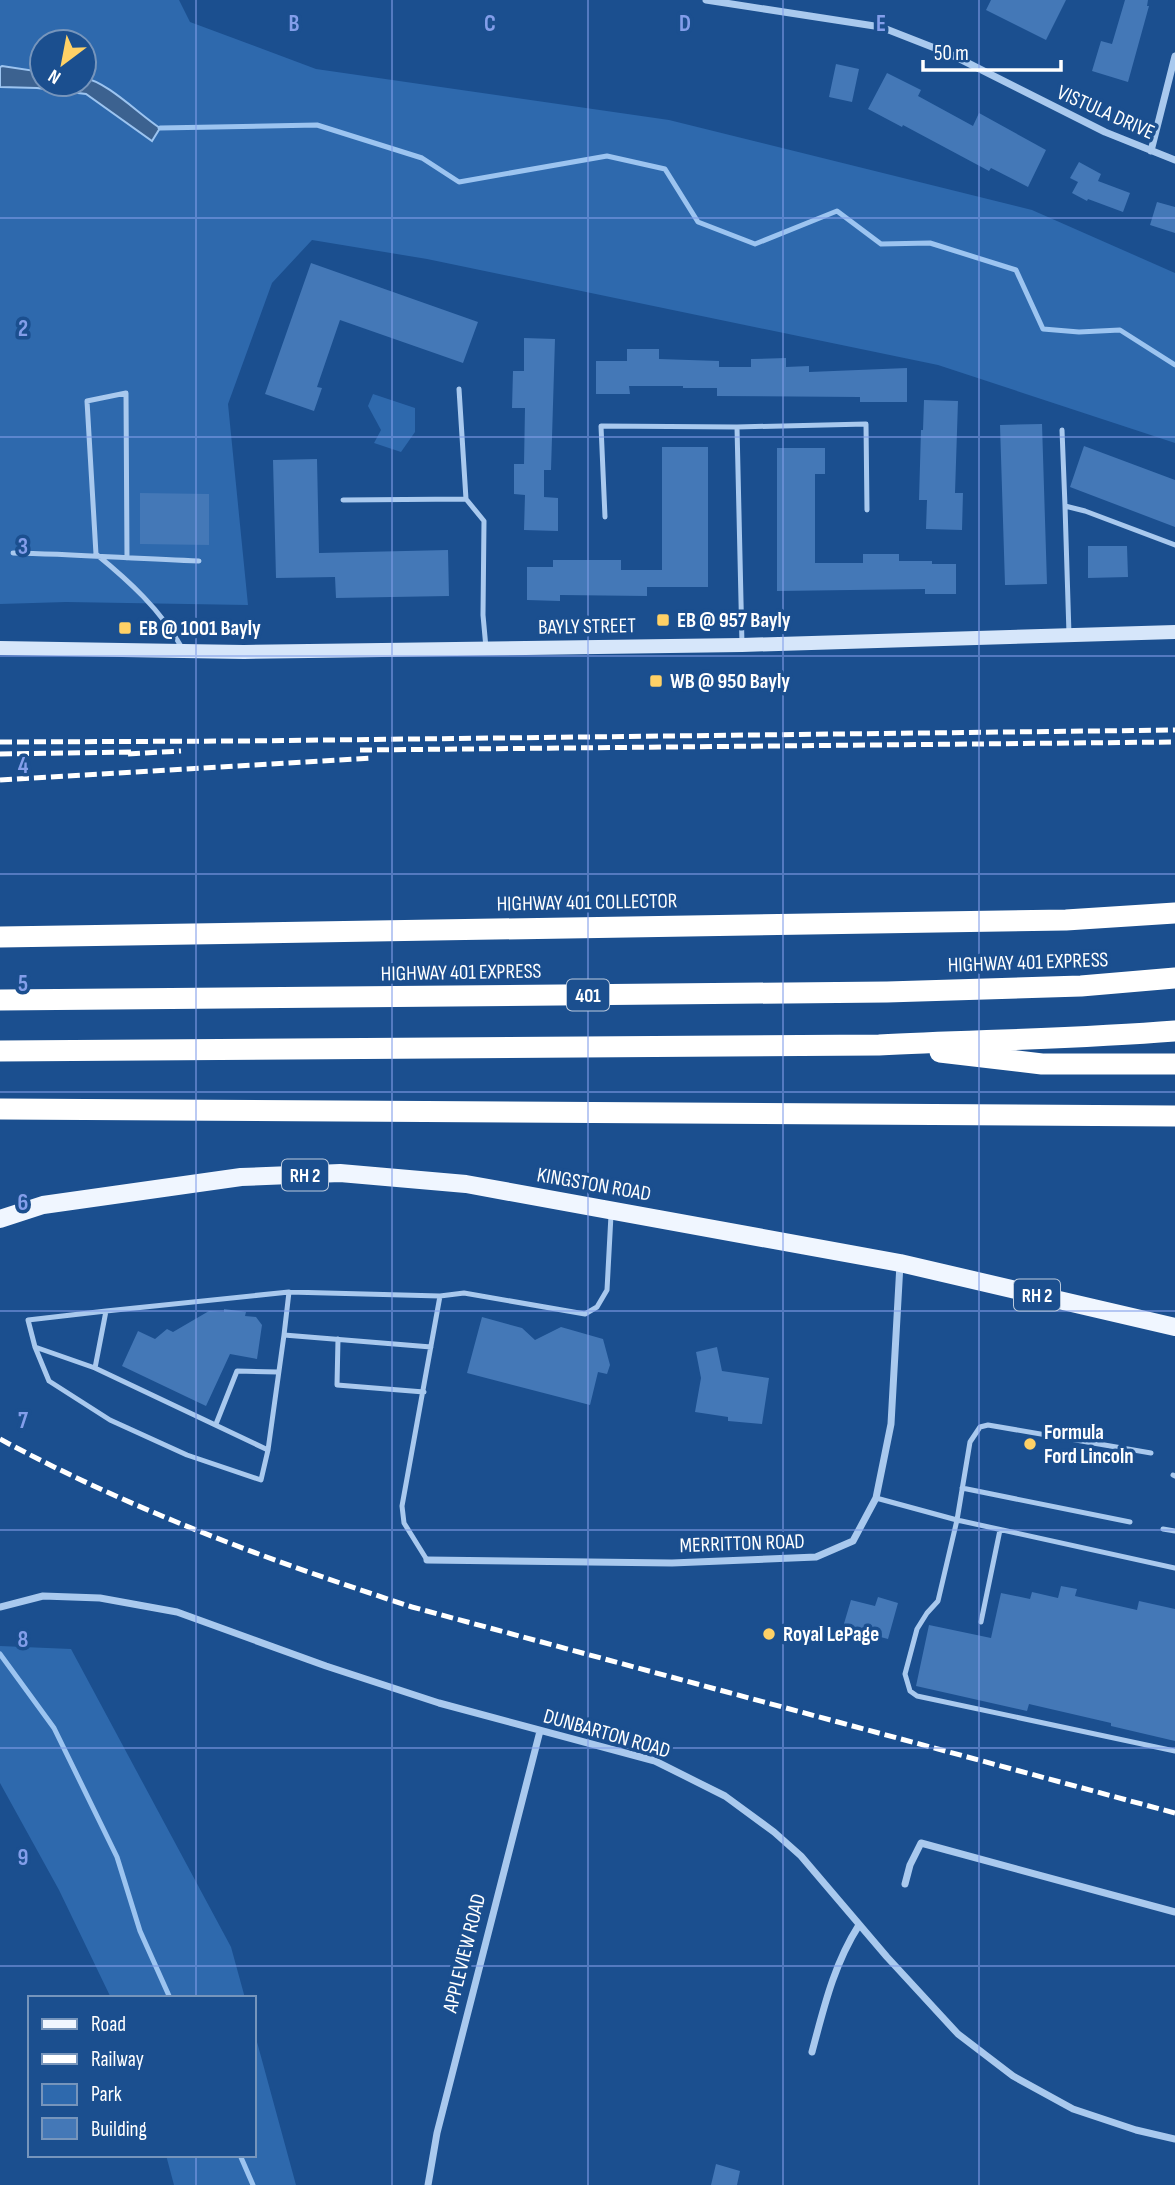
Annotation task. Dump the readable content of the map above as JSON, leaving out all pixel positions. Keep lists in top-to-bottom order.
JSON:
{
  "streets": {
    "highway": ["HIGHWAY 401 COLLECTOR", "HIGHWAY 401 EXPRESS", "401"],
    "main road": ["BAYLY STREET", "RH 2", "KINGSTON ROAD"],
    "street": [
      "VISTULA DRIVE",
      "MERRITTON ROAD",
      "DUNBARTON ROAD",
      "APPLEVIEW ROAD"
    ]
  },
  "crossings": [
    ["KINGSTON ROAD", "MERRITTON ROAD"],
    ["DUNBARTON ROAD", "APPLEVIEW ROAD"]
  ],
  "places": {
    "transit": ["EB @ 957 Bayly", "EB @ 1001 Bayly", "WB @ 950 Bayly"],
    "other": ["Formula Ford Lincoln", "Royal LePage"]
  },
  "legend": [
    "Road",
    "Railway",
    "Park",
    "Building"
  ],
  "scale_bar": "50 m",
  "north": "bottom left",
  "grid": {
    "columns": [
      "B",
      "C",
      "D",
      "E"
    ],
    "rows": [
      "2",
      "3",
      "4",
      "5",
      "6",
      "7",
      "8",
      "9"
    ]
  }
}
